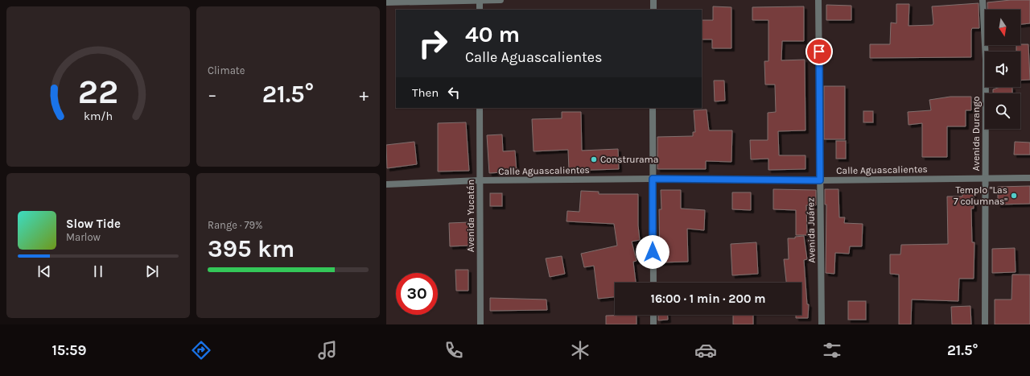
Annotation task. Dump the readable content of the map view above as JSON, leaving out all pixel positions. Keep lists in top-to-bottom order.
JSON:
{
  "streets": {
    "street": [
      "Avenida Durango",
      "Calle Aguascalientes",
      "Avenida Yucatán",
      "Avenida Juárez"
    ]
  },
  "crossings": [
    ["Avenida Durango", "Calle Aguascalientes"],
    ["Calle Aguascalientes", "Avenida Yucatán"],
    ["Calle Aguascalientes", "Avenida Juárez"]
  ],
  "places": ["Construrama", "Templo \"Las 7 columnas\""],
  "north": "bottom",
  "page": {
    "tile": [
      "Climate",
      ["Range · 79%", "395 km"]
    ],
    "turn": ["40 m", "Calle Aguascalientes"],
    "then": "Then",
    "heat": ["−", "21.5°", "+"],
    "song": ["Slow Tide", "Marlow"],
    "limit": "30",
    "trip": "16:00 · 1 min · 200 m",
    "tabs": ["15:59", "21.5°"],
    "gauge": ["22", "km/h"]
  }
}
